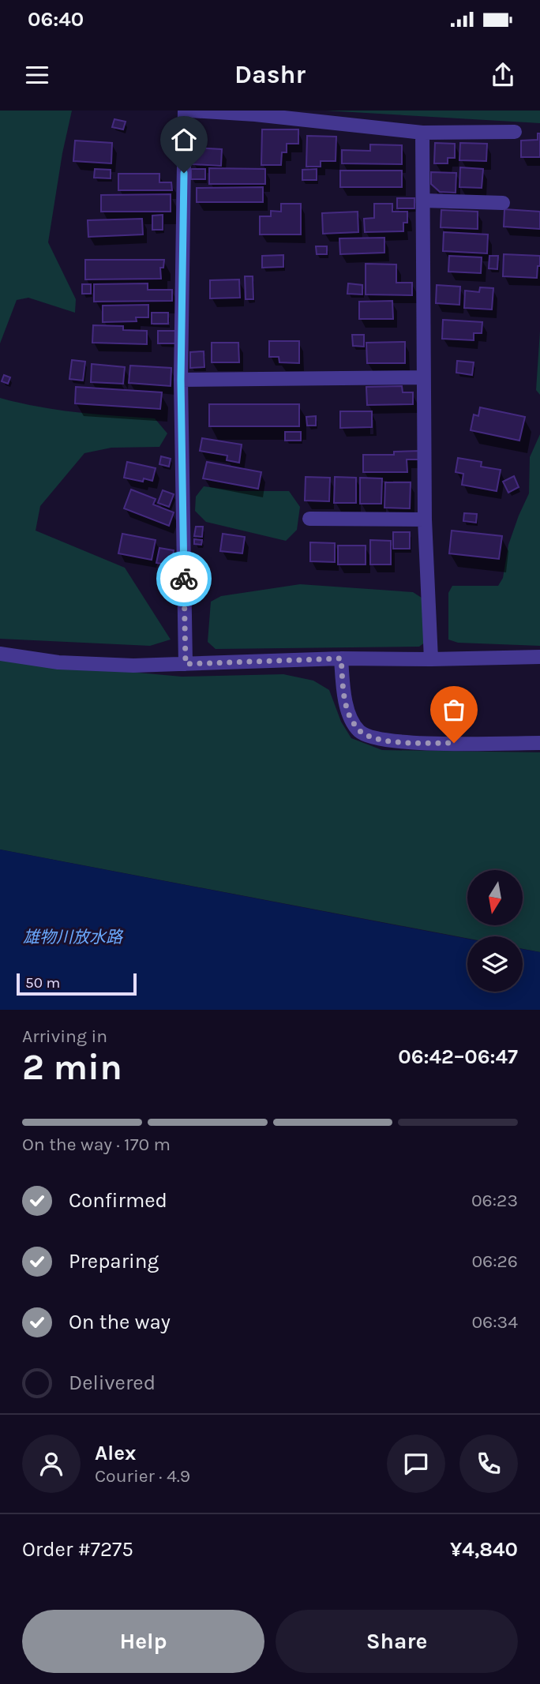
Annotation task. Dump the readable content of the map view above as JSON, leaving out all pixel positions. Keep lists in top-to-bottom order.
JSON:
{
  "water": ["雄物川放水路"],
  "scale_bar": "50 m",
  "north": "bottom",
  "page": {
    "status": "06:40",
    "header": "Dashr",
    "scale": "50 m",
    "heading": ["2 min", "Arriving in", "06:42–06:47"],
    "panel": [
      "Alex",
      "Courier · 4.9",
      "Order #7275",
      "¥4,840"
    ],
    "bar": "On the way · 170 m",
    "list": [
      ["Confirmed", "06:23"],
      ["Preparing", "06:26"],
      ["On the way", "06:34"],
      "Delivered"
    ],
    "buttons": ["Help", "Share"]
  }
}
